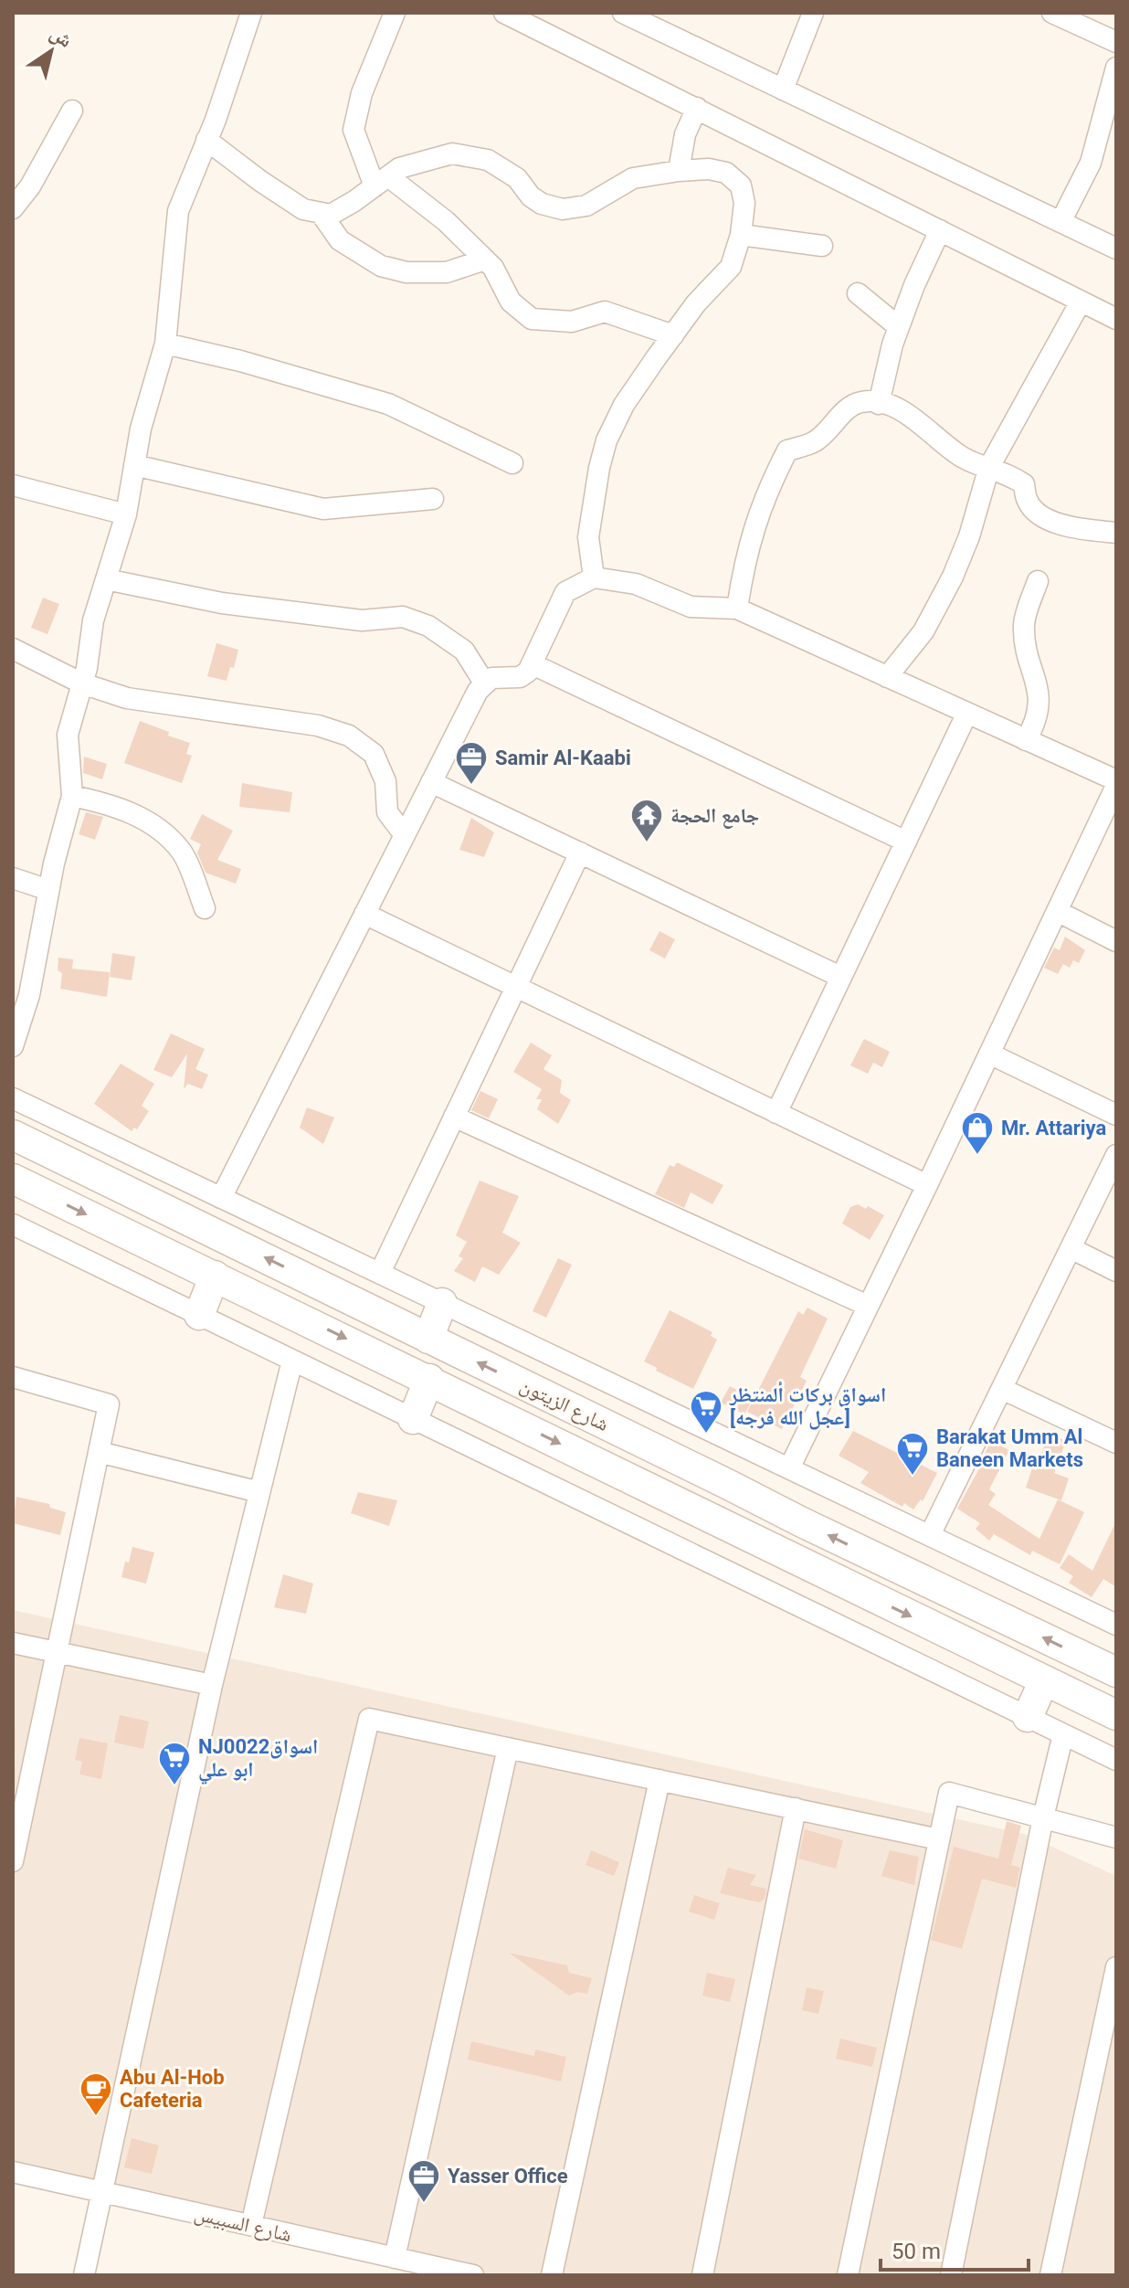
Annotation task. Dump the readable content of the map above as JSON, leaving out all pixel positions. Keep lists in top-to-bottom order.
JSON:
{
  "streets": {
    "main road": ["شارع الزيتون"],
    "street": ["شارع السبيس"]
  },
  "places": {
    "office": ["Samir Al-Kaabi", "Yasser Office"],
    "temple": ["جامع الحجة"],
    "shop": ["Mr. Attariya"],
    "supermarket": ["اسواق بركات ألمنتظر [عجل الله فرجه]", "Barakat Umm Al Baneen Markets", "NJ0022اسواق ابو علي"],
    "cafe": ["Abu Al-Hob Cafeteria"]
  },
  "scale_bar": "50 m",
  "north": "top right"
}
